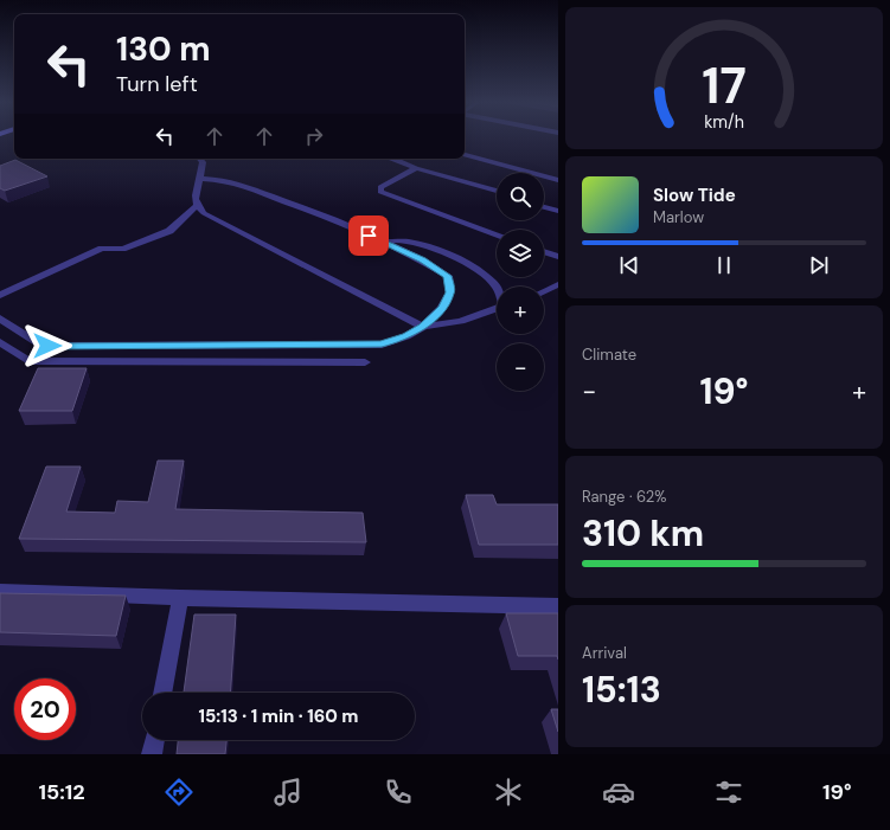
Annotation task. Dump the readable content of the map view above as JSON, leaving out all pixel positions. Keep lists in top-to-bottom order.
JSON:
{
  "page": {
    "turn": ["130 m", "Turn left"],
    "map_buttons": ["+", "−"],
    "song": ["Slow Tide", "Marlow"],
    "tile": [
      "Climate",
      ["Range · 62%", "310 km"],
      ["Arrival", "15:13"]
    ],
    "heat": ["−", "19°", "+"],
    "limit": "20",
    "trip": "15:13 · 1 min · 160 m",
    "tabs": ["15:12", "19°"],
    "gauge": ["17", "km/h"]
  }
}
